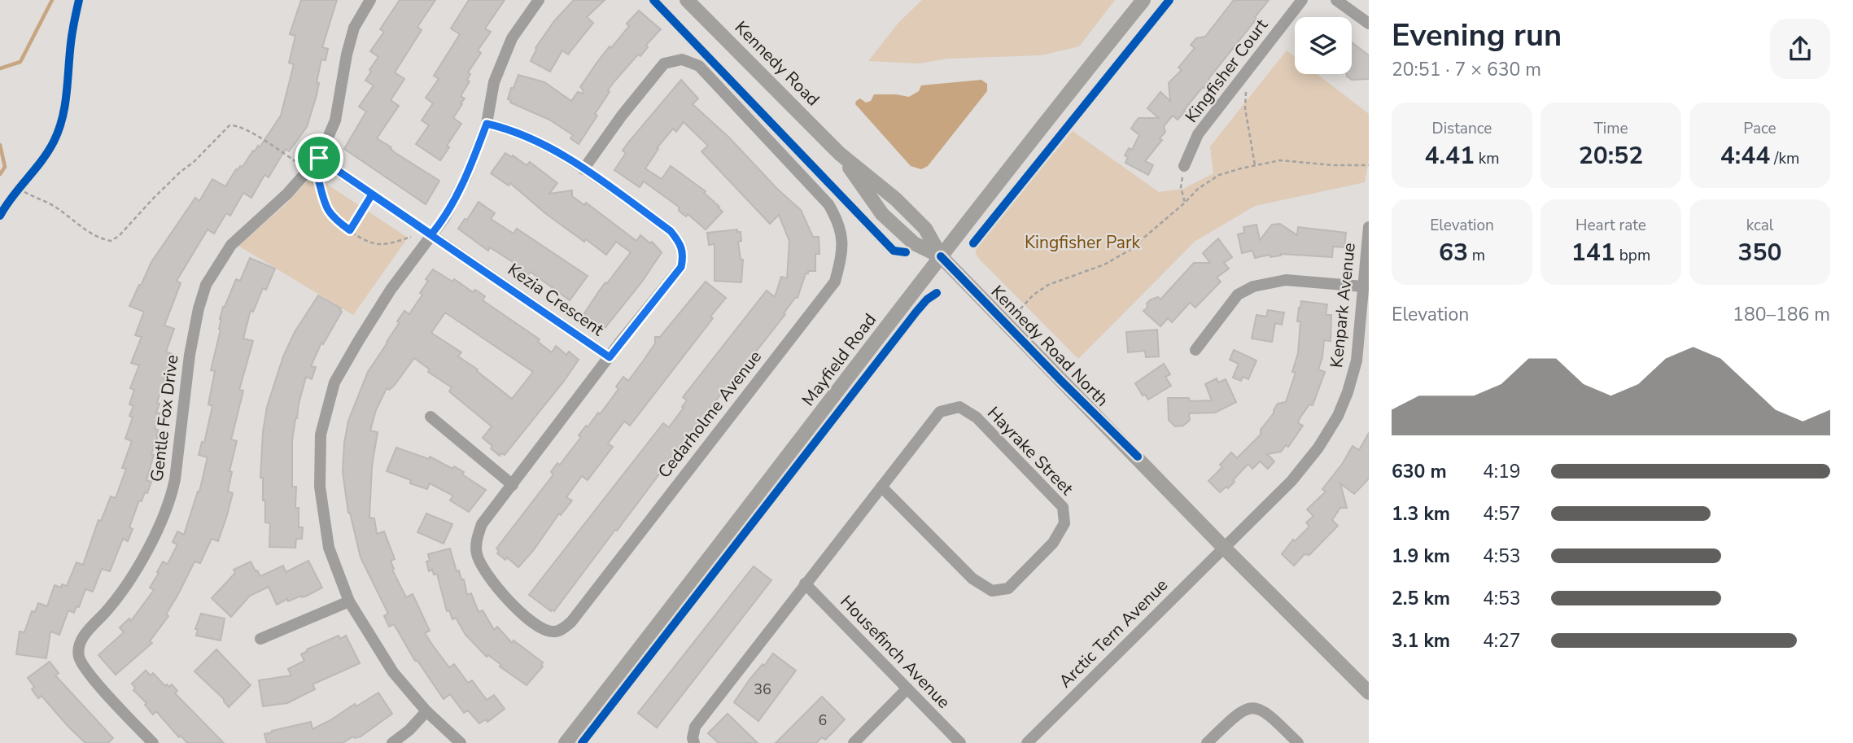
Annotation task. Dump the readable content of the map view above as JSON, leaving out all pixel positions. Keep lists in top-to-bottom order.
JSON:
{
  "streets": {
    "main road": ["Kennedy Road", "Kennedy Road North", "Mayfield Road"],
    "street": [
      "Kingfisher Court",
      "Kezia Crescent",
      "Kenpark Avenue",
      "Cedarholme Avenue",
      "Gentle Fox Drive",
      "Hayrake Street",
      "Arctic Tern Avenue",
      "Housefinch Avenue"
    ]
  },
  "crossings": [
    ["Kennedy Road", "Kennedy Road North"],
    ["Kennedy Road", "Mayfield Road"],
    ["Kezia Crescent", "Cedarholme Avenue"],
    ["Kezia Crescent", "Gentle Fox Drive"],
    ["Kenpark Avenue", "Kennedy Road North"],
    ["Kenpark Avenue", "Arctic Tern Avenue"],
    ["Kennedy Road North", "Mayfield Road"],
    ["Kennedy Road North", "Arctic Tern Avenue"],
    ["Hayrake Street", "Housefinch Avenue"]
  ],
  "parks": ["Kingfisher Park"],
  "house_numbers": ["36", "6"],
  "page": {
    "heading": ["Evening run", "20:51 · 7 × 630 m"],
    "stats": [
      ["Distance", "4.41 km"],
      ["Time", "20:52"],
      ["Pace", "4:44 /km"],
      ["Elevation", "63 m"],
      ["Heart rate", "141 bpm"],
      ["kcal", "350"]
    ],
    "chart": ["Elevation", "180–186 m"],
    "list": [
      {
        "name": "630 m",
        "note": "4:19"
      },
      {
        "name": "1.3 km",
        "note": "4:57"
      },
      {
        "name": "1.9 km",
        "note": "4:53"
      },
      {
        "name": "2.5 km",
        "note": "4:53"
      },
      {
        "name": "3.1 km",
        "note": "4:27"
      }
    ]
  }
}
